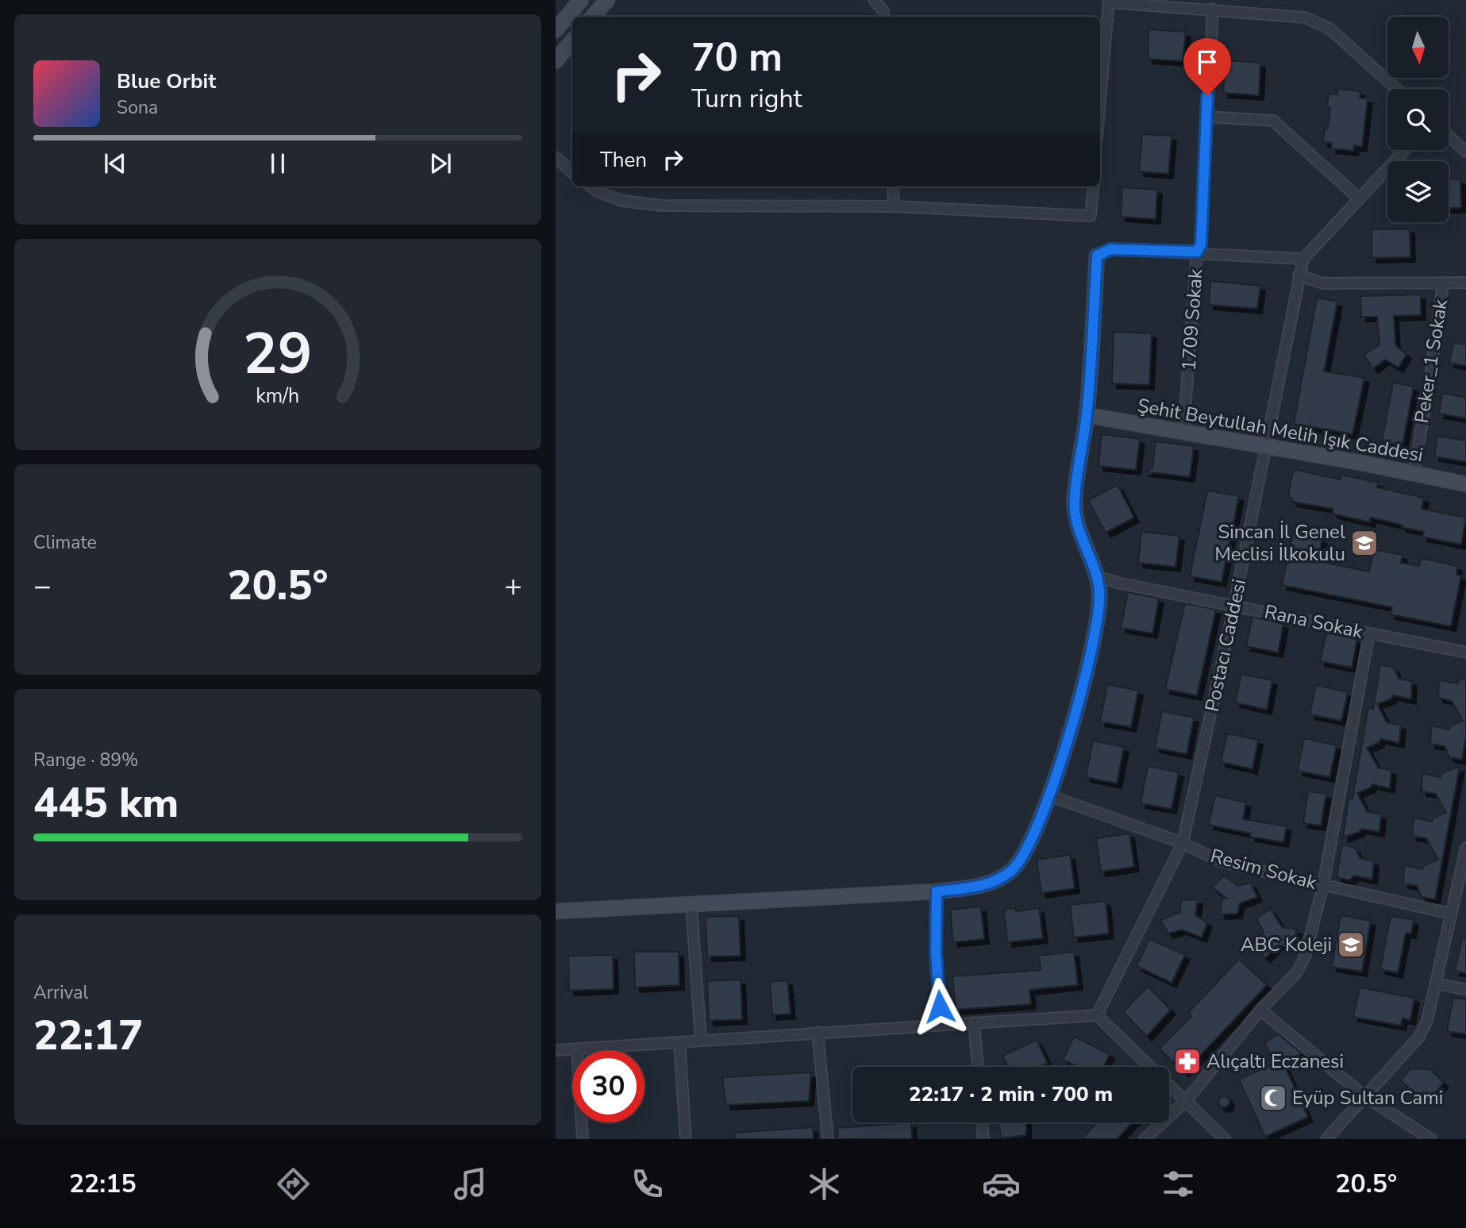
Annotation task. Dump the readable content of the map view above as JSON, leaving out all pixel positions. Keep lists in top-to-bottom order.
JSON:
{
  "streets": {
    "street": [
      "1709 Sokak",
      "Peker_1 Sokak",
      "Şehit Beytullah Melih Işık Caddesi",
      "Rana Sokak",
      "Postacı Caddesi",
      "Resim Sokak"
    ]
  },
  "crossings": [
    ["1709 Sokak", "Şehit Beytullah Melih Işık Caddesi"],
    ["Peker_1 Sokak", "Şehit Beytullah Melih Işık Caddesi"],
    ["Şehit Beytullah Melih Işık Caddesi", "Postacı Caddesi"],
    ["Rana Sokak", "Postacı Caddesi"],
    ["Postacı Caddesi", "Resim Sokak"]
  ],
  "places": {
    "school or university": ["Sincan İl Genel Meclisi İlkokulu", "ABC Koleji"],
    "pharmacy": ["Alıçaltı Eczanesi"],
    "mosque": ["Eyüp Sultan Cami"]
  },
  "north": "bottom",
  "page": {
    "turn": ["70 m", "Turn right"],
    "song": ["Blue Orbit", "Sona"],
    "then": "Then",
    "tile": [
      "Climate",
      ["Range · 89%", "445 km"],
      ["Arrival", "22:17"]
    ],
    "heat": ["−", "20.5°", "+"],
    "limit": "30",
    "trip": "22:17 · 2 min · 700 m",
    "tabs": ["22:15", "20.5°"],
    "gauge": ["29", "km/h"]
  }
}
